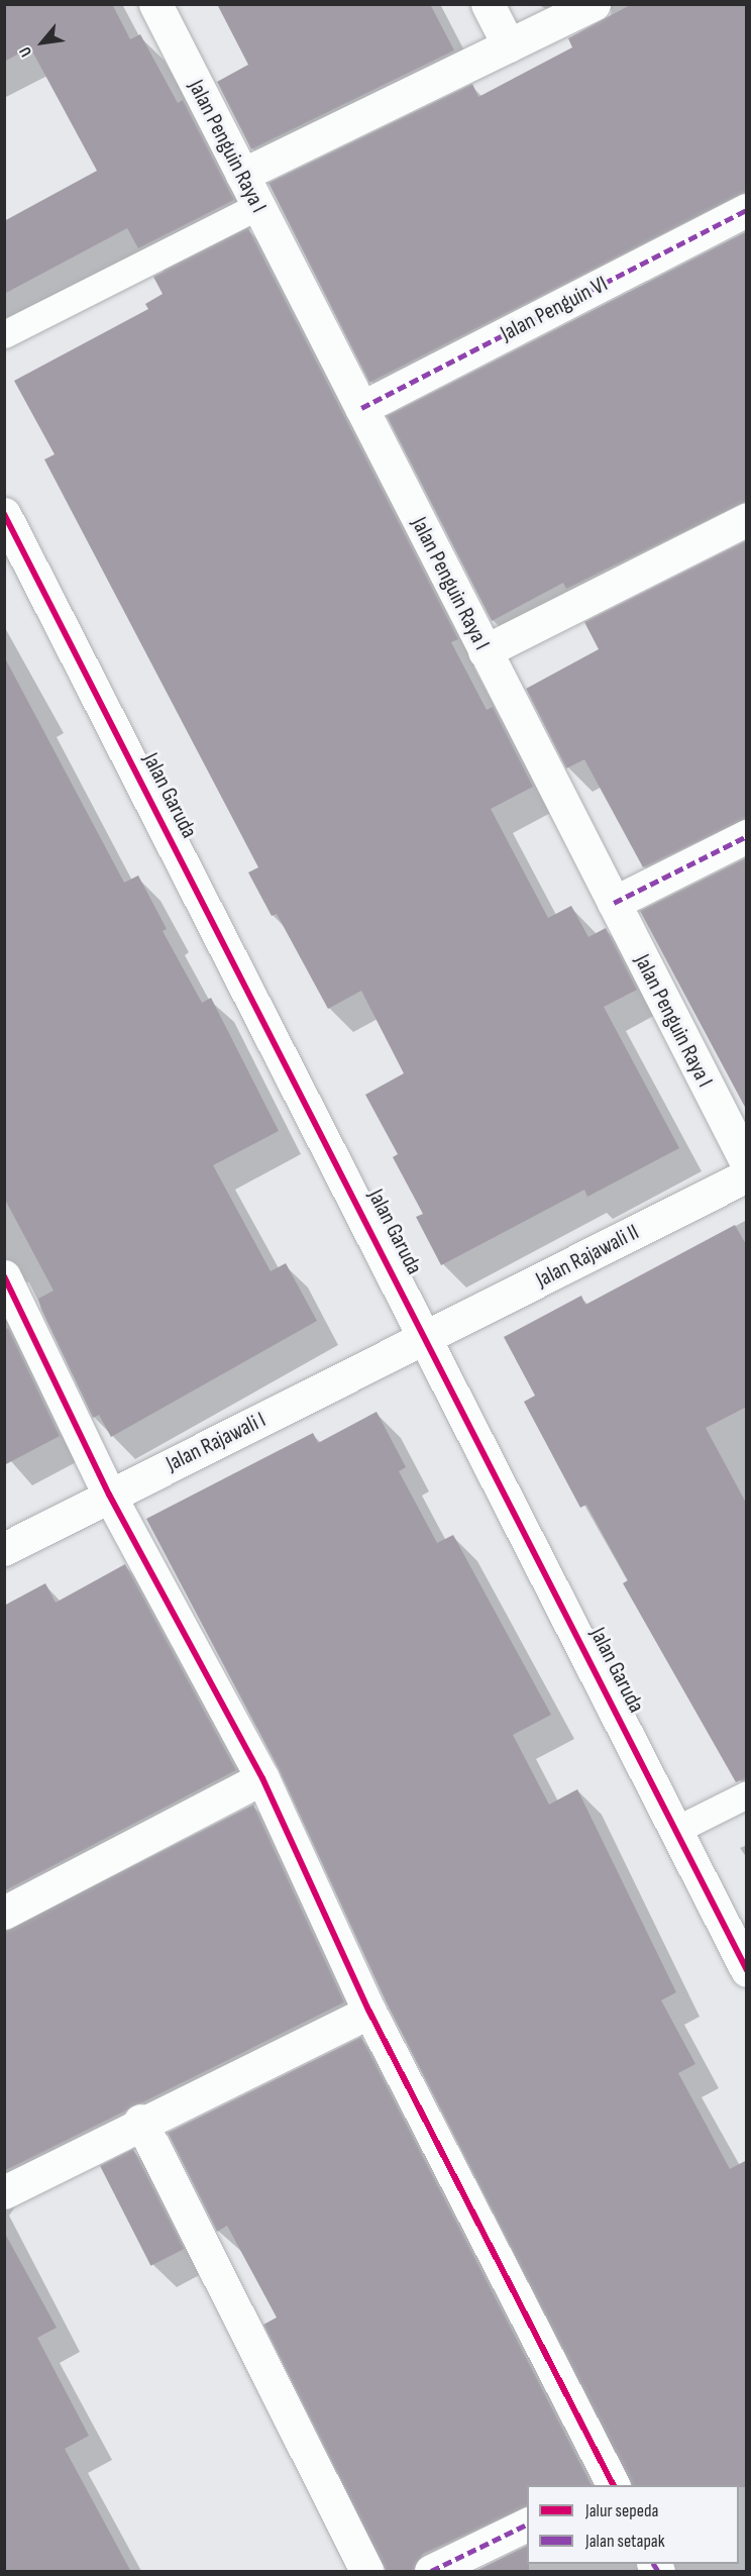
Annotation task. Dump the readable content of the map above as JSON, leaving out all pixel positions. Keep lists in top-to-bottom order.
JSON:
{
  "streets": {
    "street": [
      "Jalan Penguin Raya I",
      "Jalan Penguin VI",
      "Jalan Garuda",
      "Jalan Rajawali II",
      "Jalan Rajawali I"
    ]
  },
  "crossings": [
    ["Jalan Penguin Raya I", "Jalan Penguin VI"],
    ["Jalan Garuda", "Jalan Rajawali II"],
    ["Jalan Garuda", "Jalan Rajawali I"],
    ["Jalan Rajawali II", "Jalan Rajawali I"]
  ],
  "legend": ["Jalur sepeda", "Jalan setapak"],
  "north": "bottom left"
}
